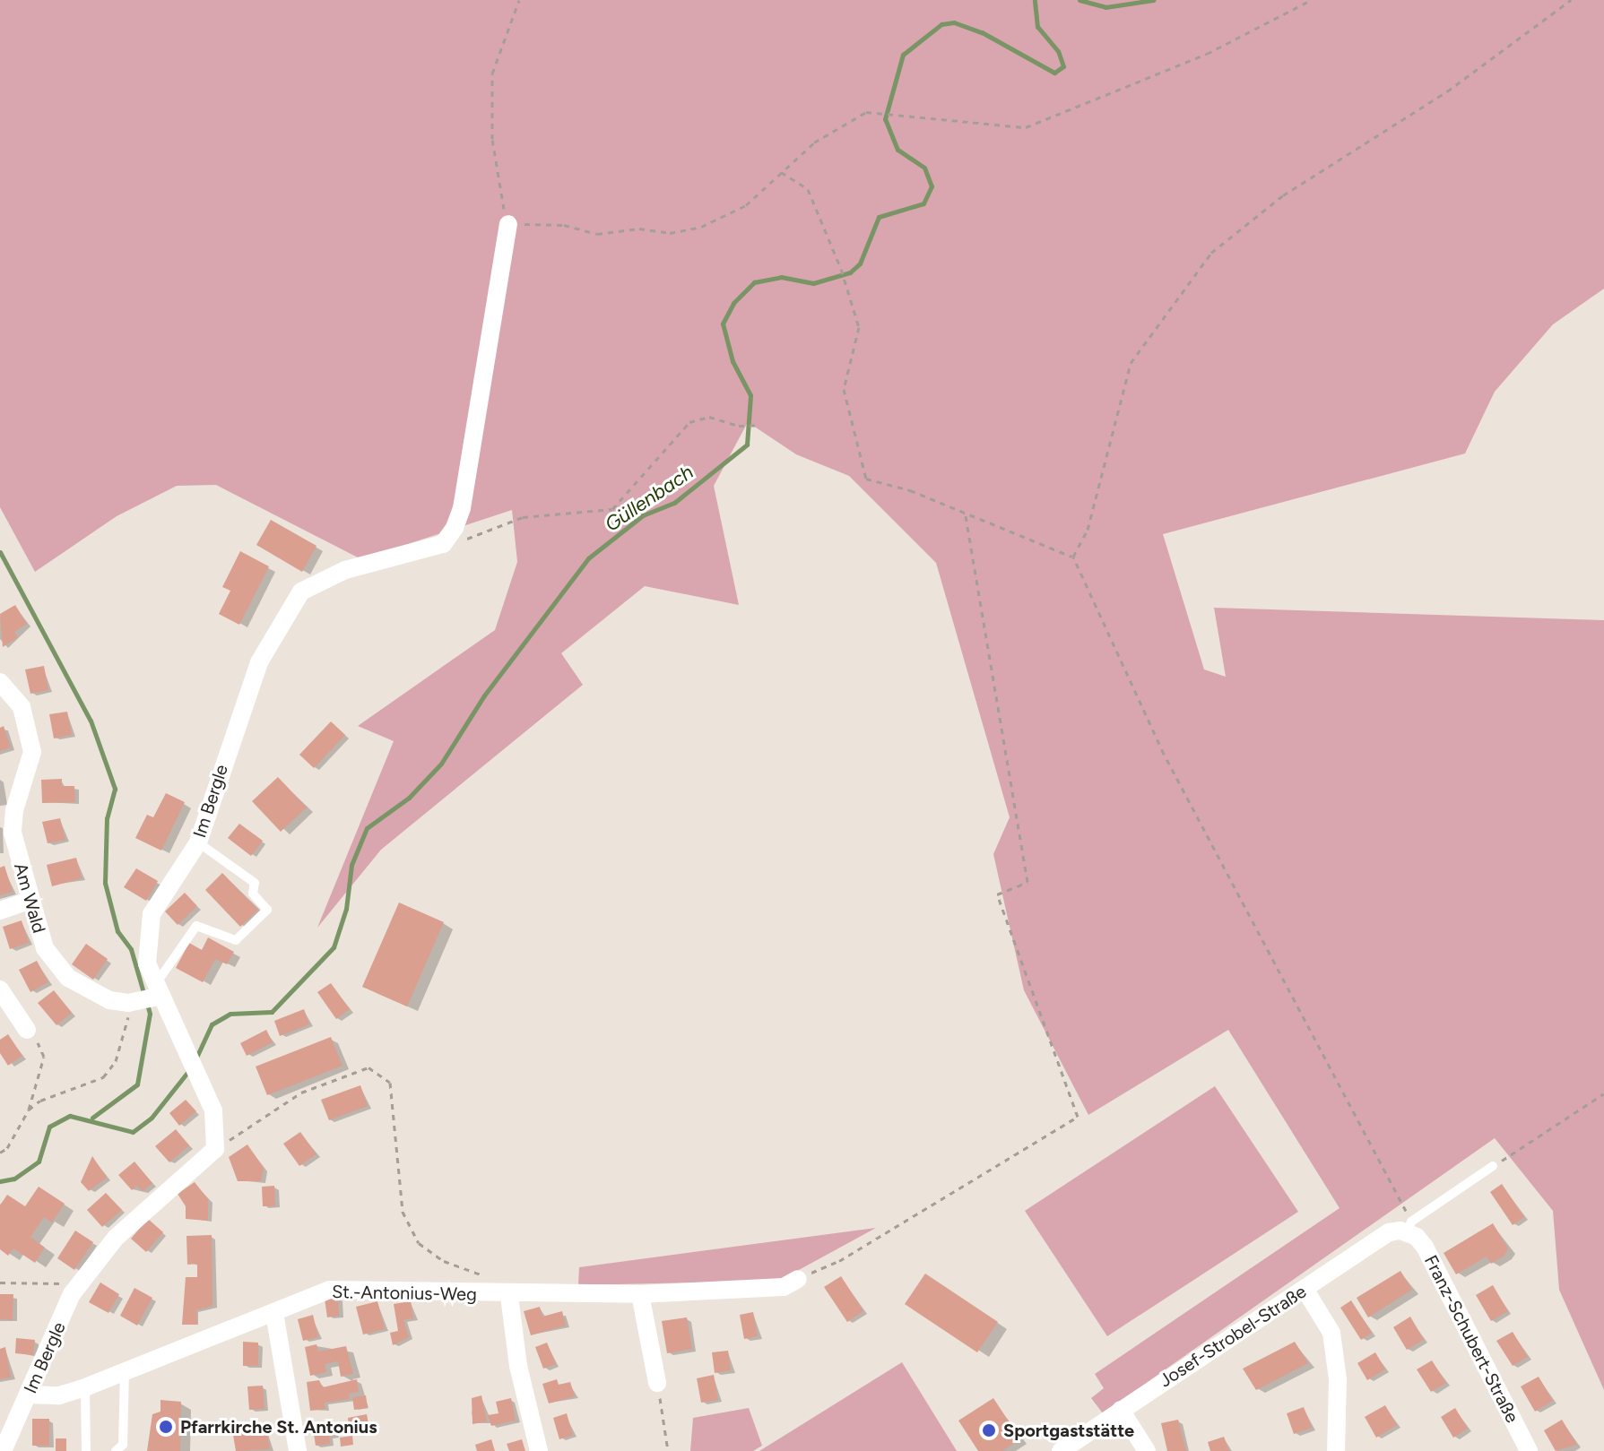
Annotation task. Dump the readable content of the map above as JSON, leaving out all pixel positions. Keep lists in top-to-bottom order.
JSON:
{
  "streets": {
    "street": [
      "Im Bergle",
      "Am Wald",
      "St.-Antonius-Weg",
      "Josef-Strobel-Straße",
      "Franz-Schubert-Straße"
    ]
  },
  "crossings": [
    ["Im Bergle", "Am Wald"],
    ["Im Bergle", "St.-Antonius-Weg"],
    ["Josef-Strobel-Straße", "Franz-Schubert-Straße"]
  ],
  "water": ["Güllenbach"],
  "places": ["Pfarrkirche St. Antonius", "Sportgaststätte"]
}
